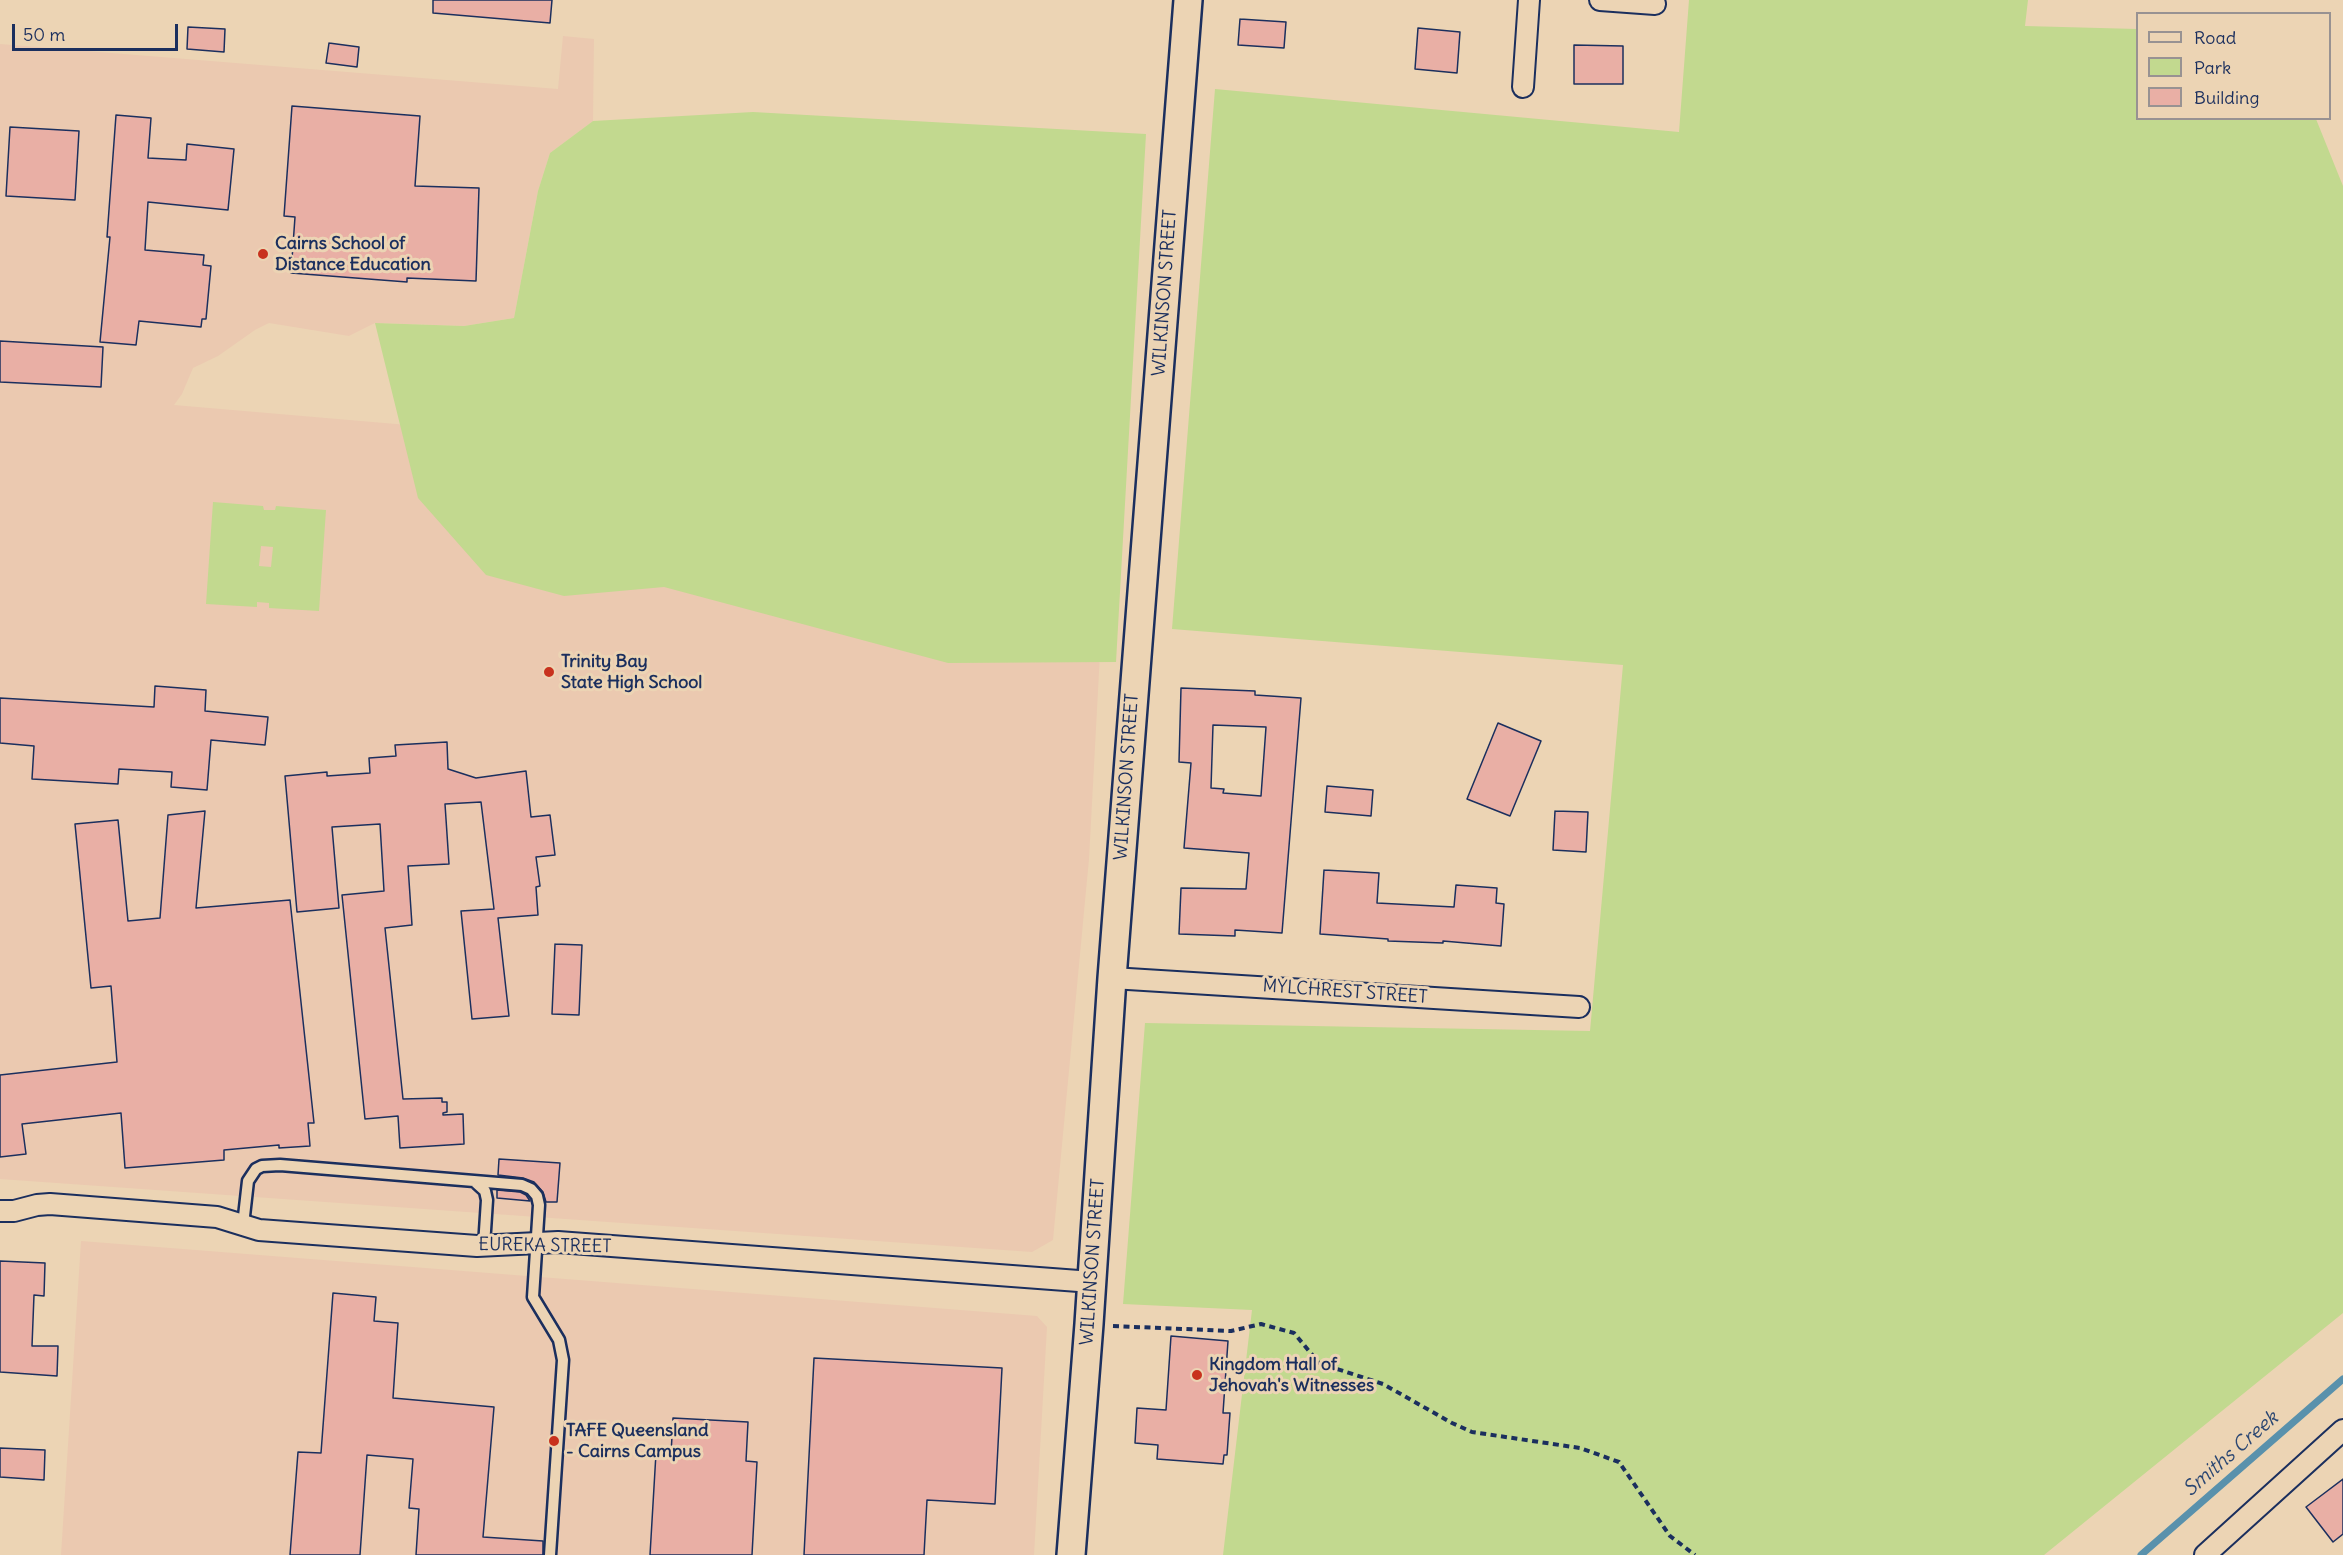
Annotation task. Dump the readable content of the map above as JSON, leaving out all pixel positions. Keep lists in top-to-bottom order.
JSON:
{
  "streets": {
    "street": ["WILKINSON STREET", "MYLCHREST STREET", "EUREKA STREET"]
  },
  "crossings": [
    ["WILKINSON STREET", "MYLCHREST STREET"],
    ["WILKINSON STREET", "EUREKA STREET"]
  ],
  "water": ["Smiths Creek"],
  "places": [
    "Cairns School of Distance Education",
    "Trinity Bay State High School",
    "Kingdom Hall of Jehovah's Witnesses",
    "TAFE Queensland - Cairns Campus"
  ],
  "legend": ["Road", "Park", "Building"],
  "scale_bar": "50 m"
}
